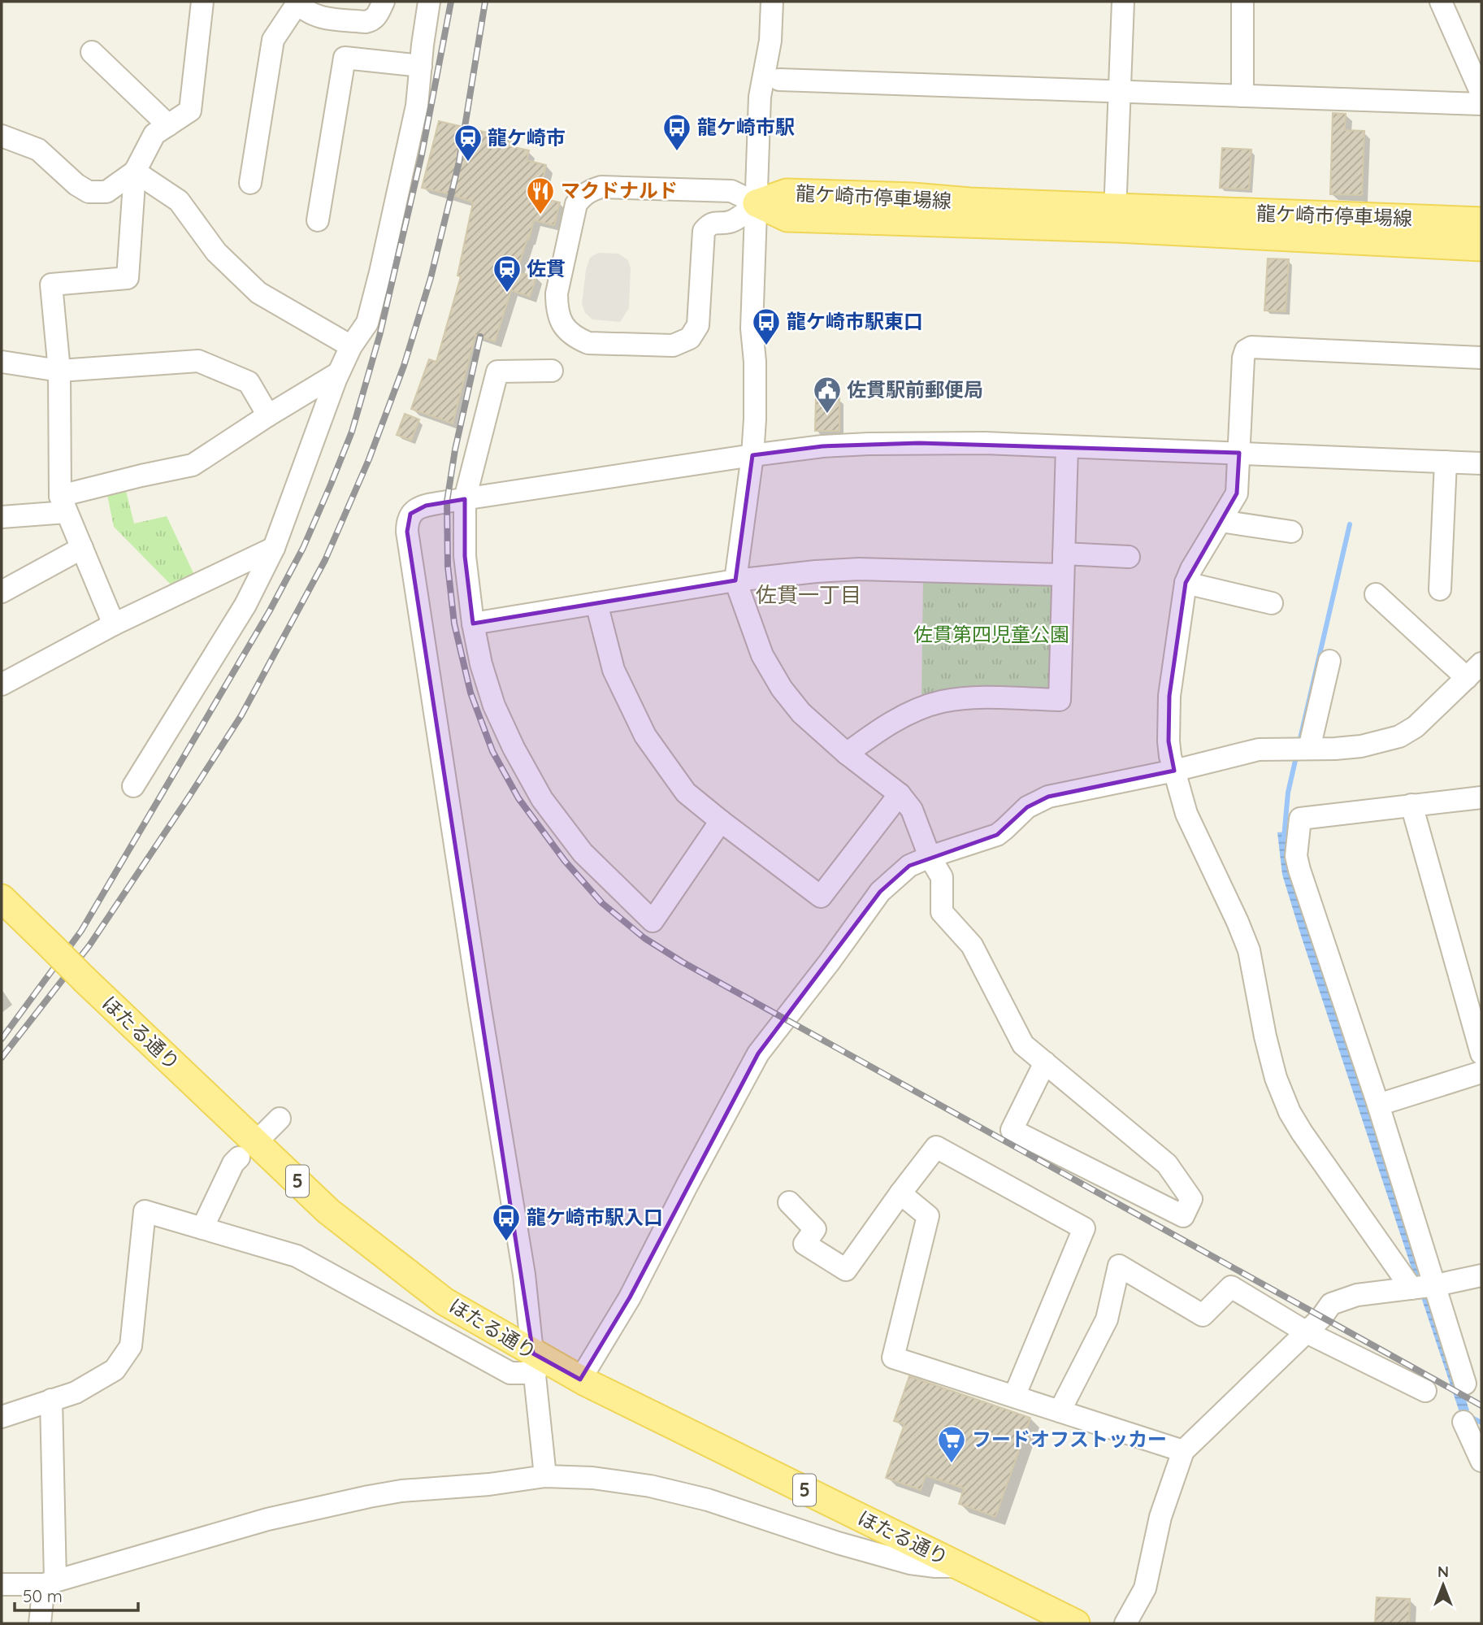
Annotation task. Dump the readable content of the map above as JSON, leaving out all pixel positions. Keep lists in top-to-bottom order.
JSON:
{
  "streets": {
    "main road": ["龍ケ崎市停車場線", "ほたる通り", "5"]
  },
  "districts": ["佐貫一丁目"],
  "parks": ["佐貫第四児童公園"],
  "places": {
    "bus stop": ["龍ケ崎市駅", "龍ケ崎市駅東口", "龍ケ崎市駅入口"],
    "station": ["龍ケ崎市", "佐貫"],
    "restaurant": ["マクドナルド"],
    "public building": ["佐貫駅前郵便局"],
    "supermarket": ["フードオフストッカー"]
  },
  "scale_bar": "50 m",
  "north": "top"
}
